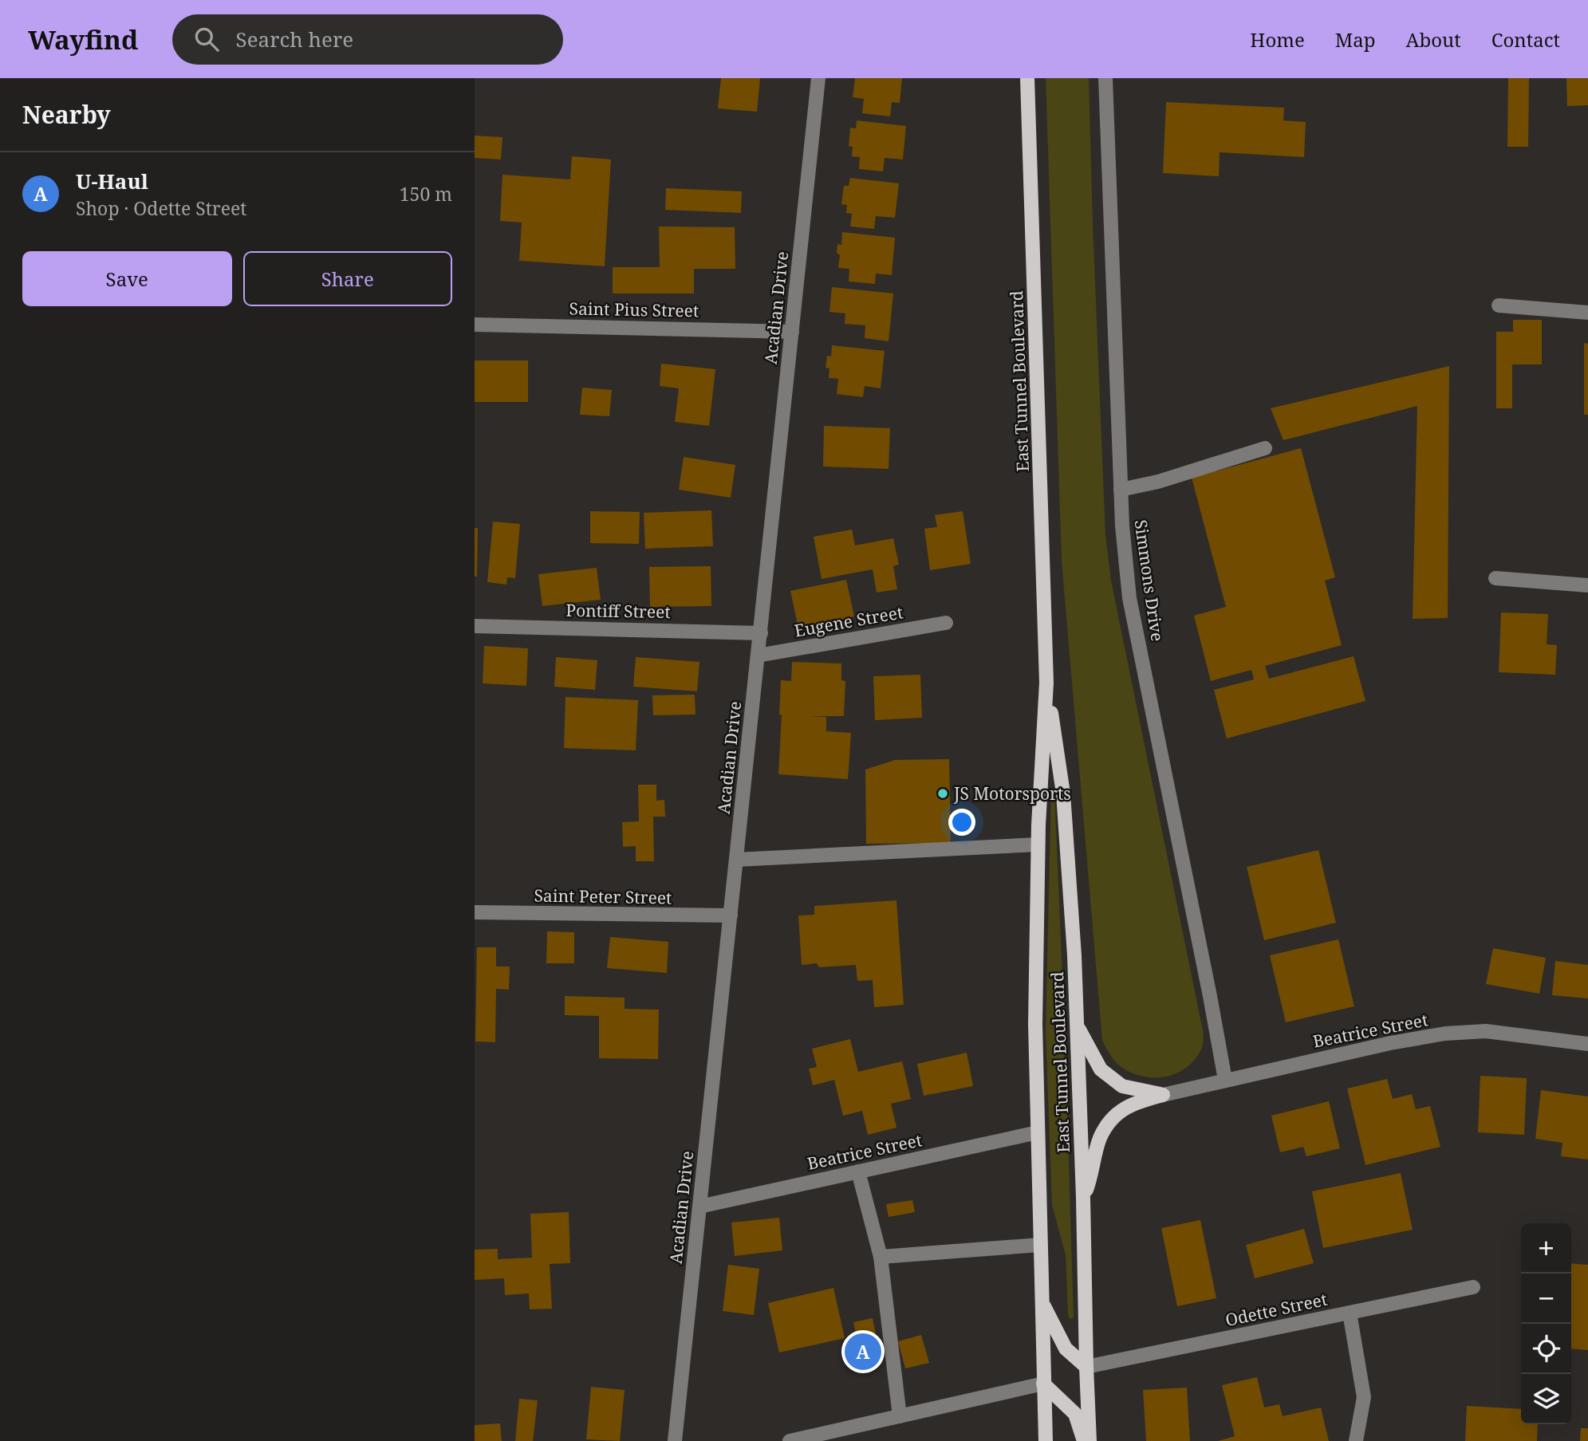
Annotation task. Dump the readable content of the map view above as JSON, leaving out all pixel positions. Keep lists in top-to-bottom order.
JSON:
{
  "streets": {
    "main road": ["East Tunnel Boulevard"],
    "street": [
      "Acadian Drive",
      "Saint Pius Street",
      "Simmons Drive",
      "Pontiff Street",
      "Eugene Street",
      "Saint Peter Street",
      "Beatrice Street",
      "Odette Street"
    ]
  },
  "crossings": [
    ["Acadian Drive", "Saint Pius Street"],
    ["Acadian Drive", "Pontiff Street"],
    ["Acadian Drive", "Eugene Street"],
    ["Acadian Drive", "Saint Peter Street"],
    ["Acadian Drive", "Beatrice Street"],
    ["East Tunnel Boulevard", "Beatrice Street"],
    ["East Tunnel Boulevard", "Odette Street"],
    ["Simmons Drive", "Beatrice Street"]
  ],
  "places": ["JS Motorsports"],
  "page": {
    "header": "Wayfind",
    "search": "Search here",
    "nav": [
      "Home",
      "Map",
      "About",
      "Contact"
    ],
    "heading": "Nearby",
    "list": [
      {
        "mark": "A",
        "name": "U-Haul",
        "note": "Shop · Odette Street",
        "value": "150 m"
      }
    ],
    "buttons": ["Save", "Share"],
    "map_buttons": ["+", "−"],
    "pins": "A"
  }
}
